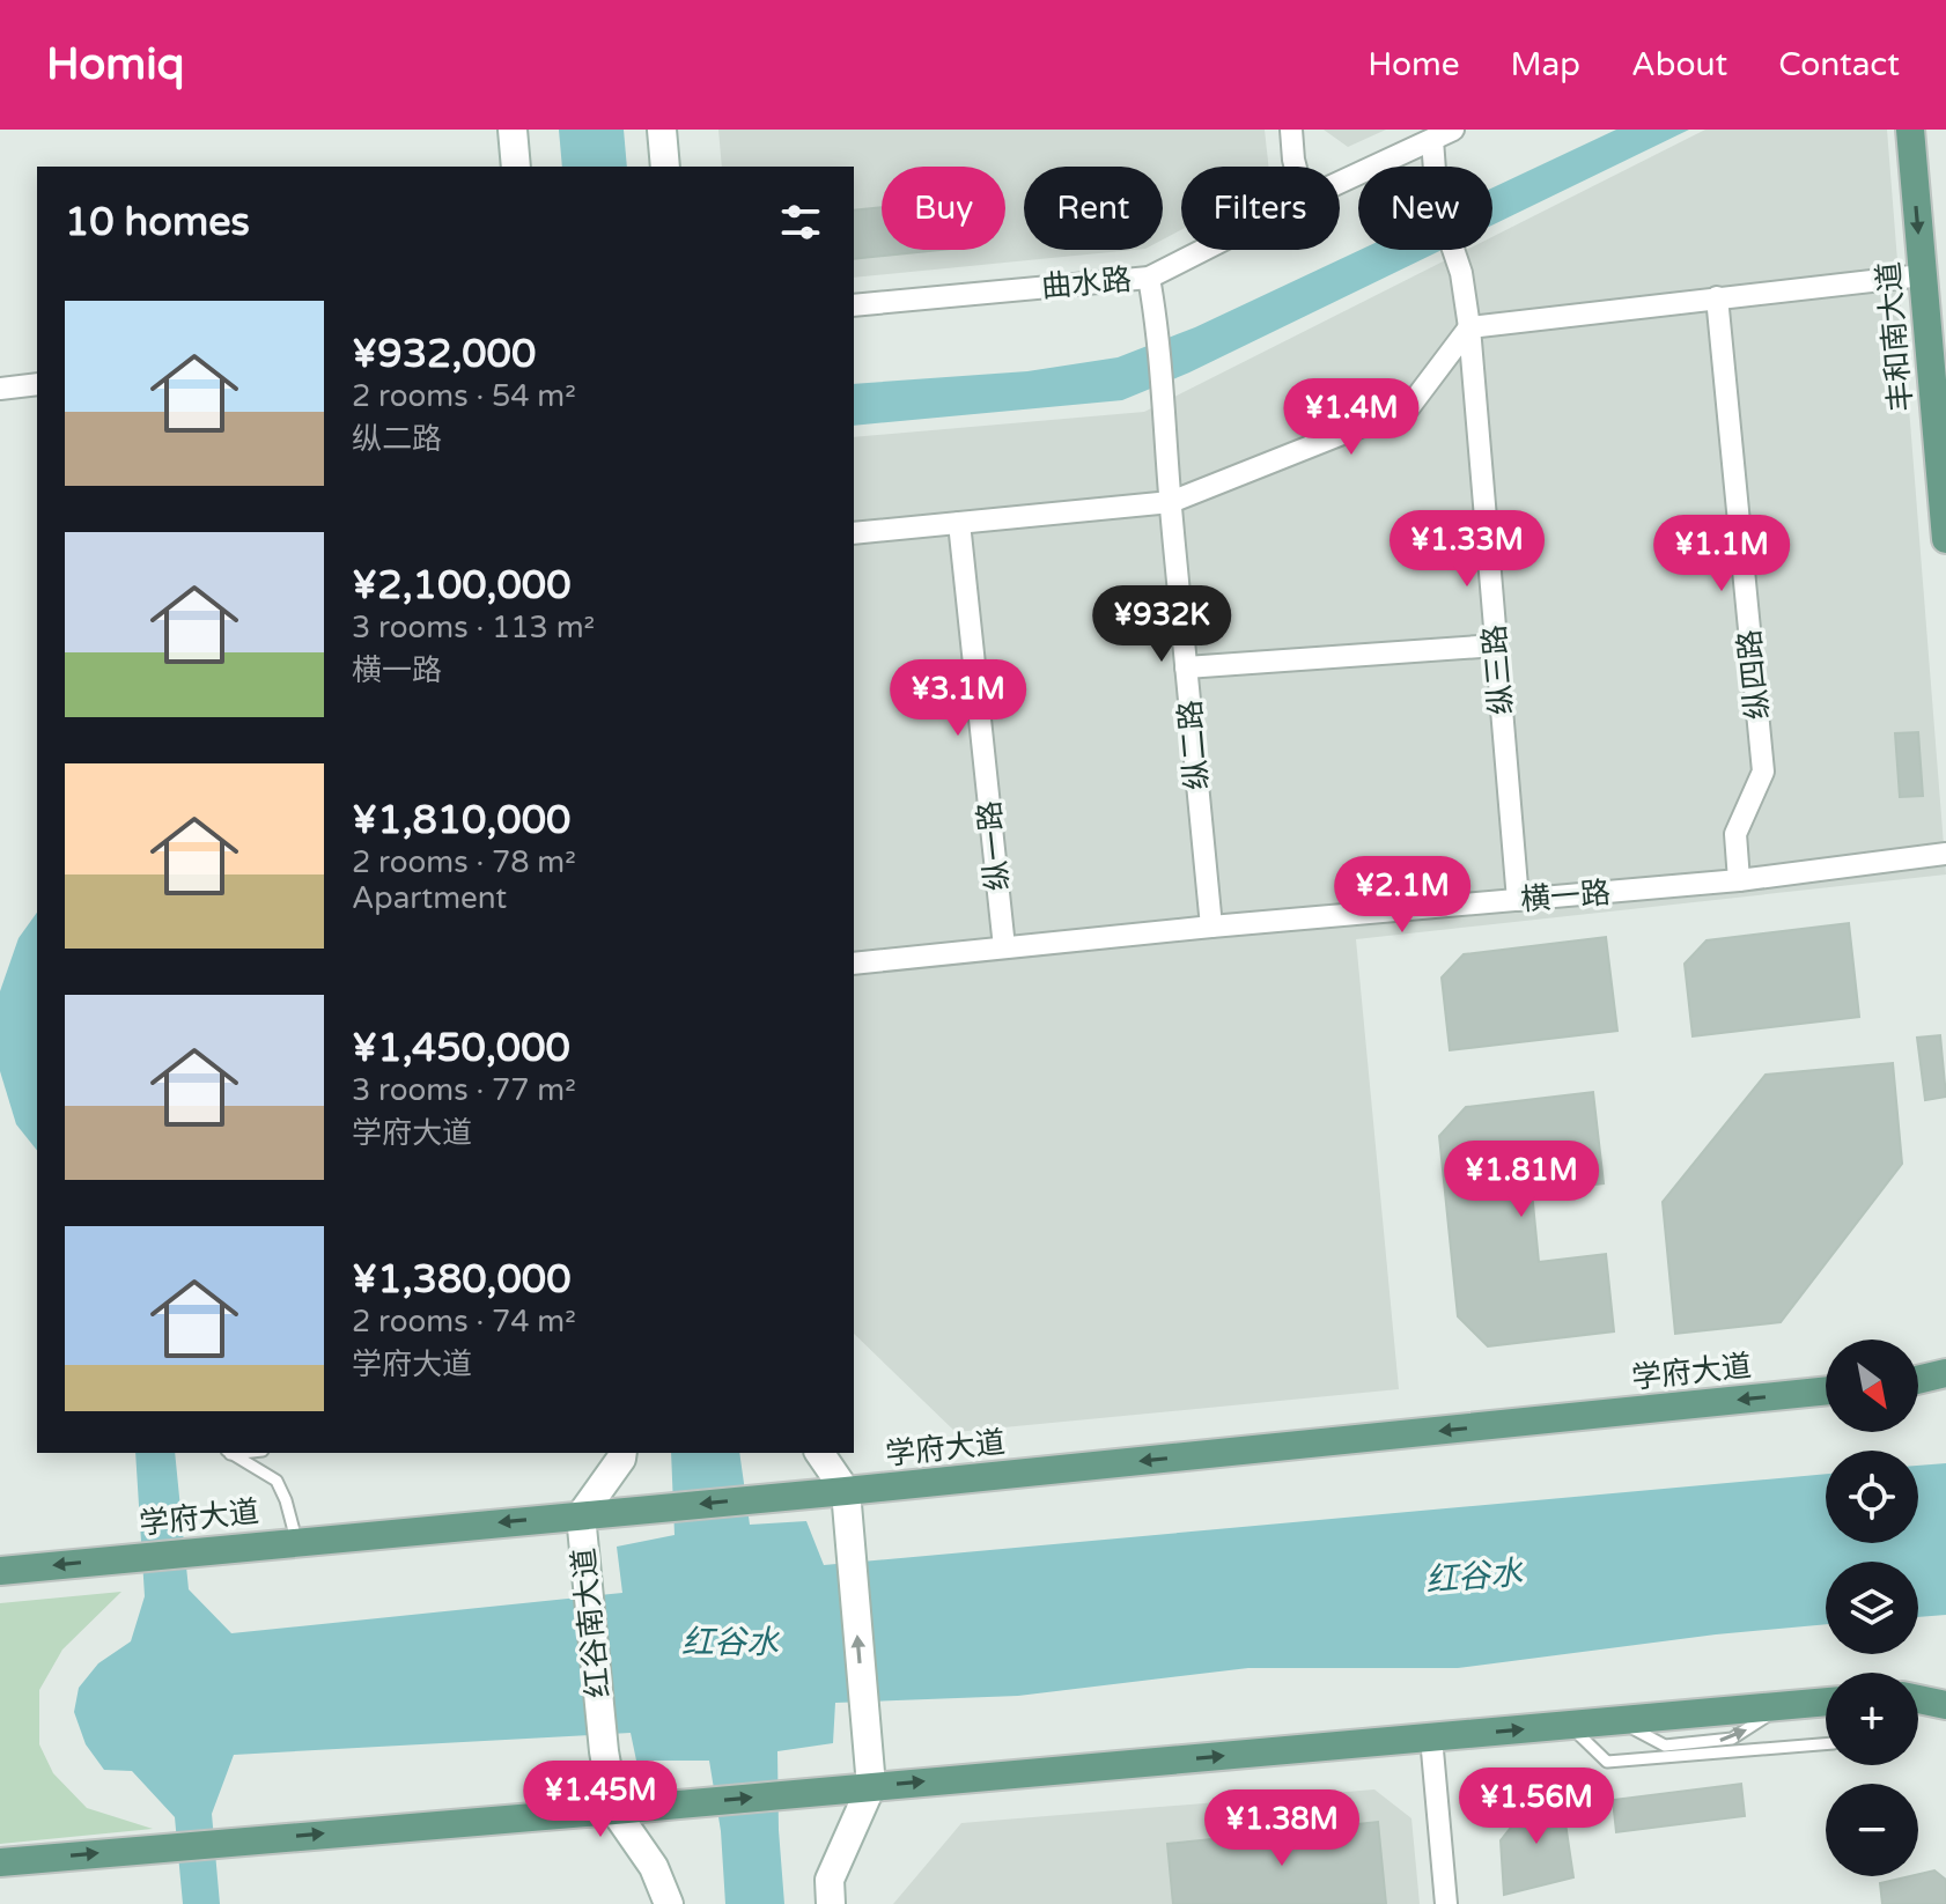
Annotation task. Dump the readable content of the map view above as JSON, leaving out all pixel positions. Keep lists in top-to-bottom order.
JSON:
{
  "streets": {
    "main road": ["丰和南大道", "学府大道", "红谷南大道"],
    "street": [
      "曲水路",
      "纵三路",
      "纵四路",
      "纵二路",
      "纵一路",
      "横一路"
    ]
  },
  "crossings": [
    ["曲水路", "纵三路"],
    ["曲水路", "纵二路"],
    ["纵三路", "横一路"],
    ["纵四路", "横一路"],
    ["纵二路", "横一路"],
    ["纵一路", "横一路"],
    ["学府大道", "红谷南大道"]
  ],
  "one_way": ["丰和南大道", "学府大道"],
  "water": ["红谷水"],
  "north": "bottom right",
  "page": {
    "header": "Homiq",
    "nav": [
      "Home",
      "Map",
      "About",
      "Contact"
    ],
    "chip": [
      "Buy",
      "Rent",
      "Filters",
      "New"
    ],
    "heading": "10 homes",
    "list": [
      {
        "name": "¥932,000",
        "note": "2 rooms · 54 m² · 纵二路"
      },
      {
        "name": "¥2,100,000",
        "note": "3 rooms · 113 m² · 横一路"
      },
      {
        "name": "¥1,810,000",
        "note": "2 rooms · 78 m² · Apartment"
      },
      {
        "name": "¥1,450,000",
        "note": "3 rooms · 77 m² · 学府大道"
      },
      {
        "name": "¥1,380,000",
        "note": "2 rooms · 74 m² · 学府大道"
      }
    ],
    "price": [
      "¥1.4M",
      "¥1.33M",
      "¥1.1M",
      "¥932K",
      "¥3.1M",
      "¥2.1M",
      "¥1.81M",
      "¥1.45M",
      "¥1.56M",
      "¥1.38M"
    ],
    "map_buttons": ["+", "−"]
  }
}
